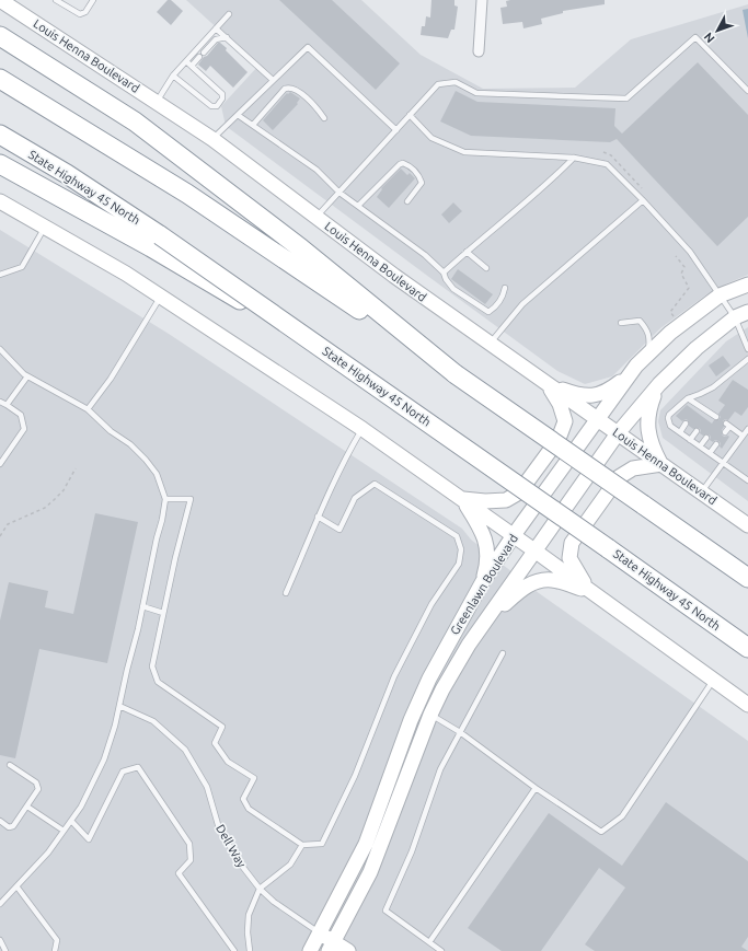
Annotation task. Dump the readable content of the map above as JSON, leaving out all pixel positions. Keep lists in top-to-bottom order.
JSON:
{
  "streets": {
    "highway": ["State Highway 45 North"],
    "main road": ["Louis Henna Boulevard", "Greenlawn Boulevard", "Dell Way"]
  },
  "crossings": [
    ["Louis Henna Boulevard", "Greenlawn Boulevard"],
    ["Greenlawn Boulevard", "Dell Way"]
  ],
  "north": "bottom left"
}
